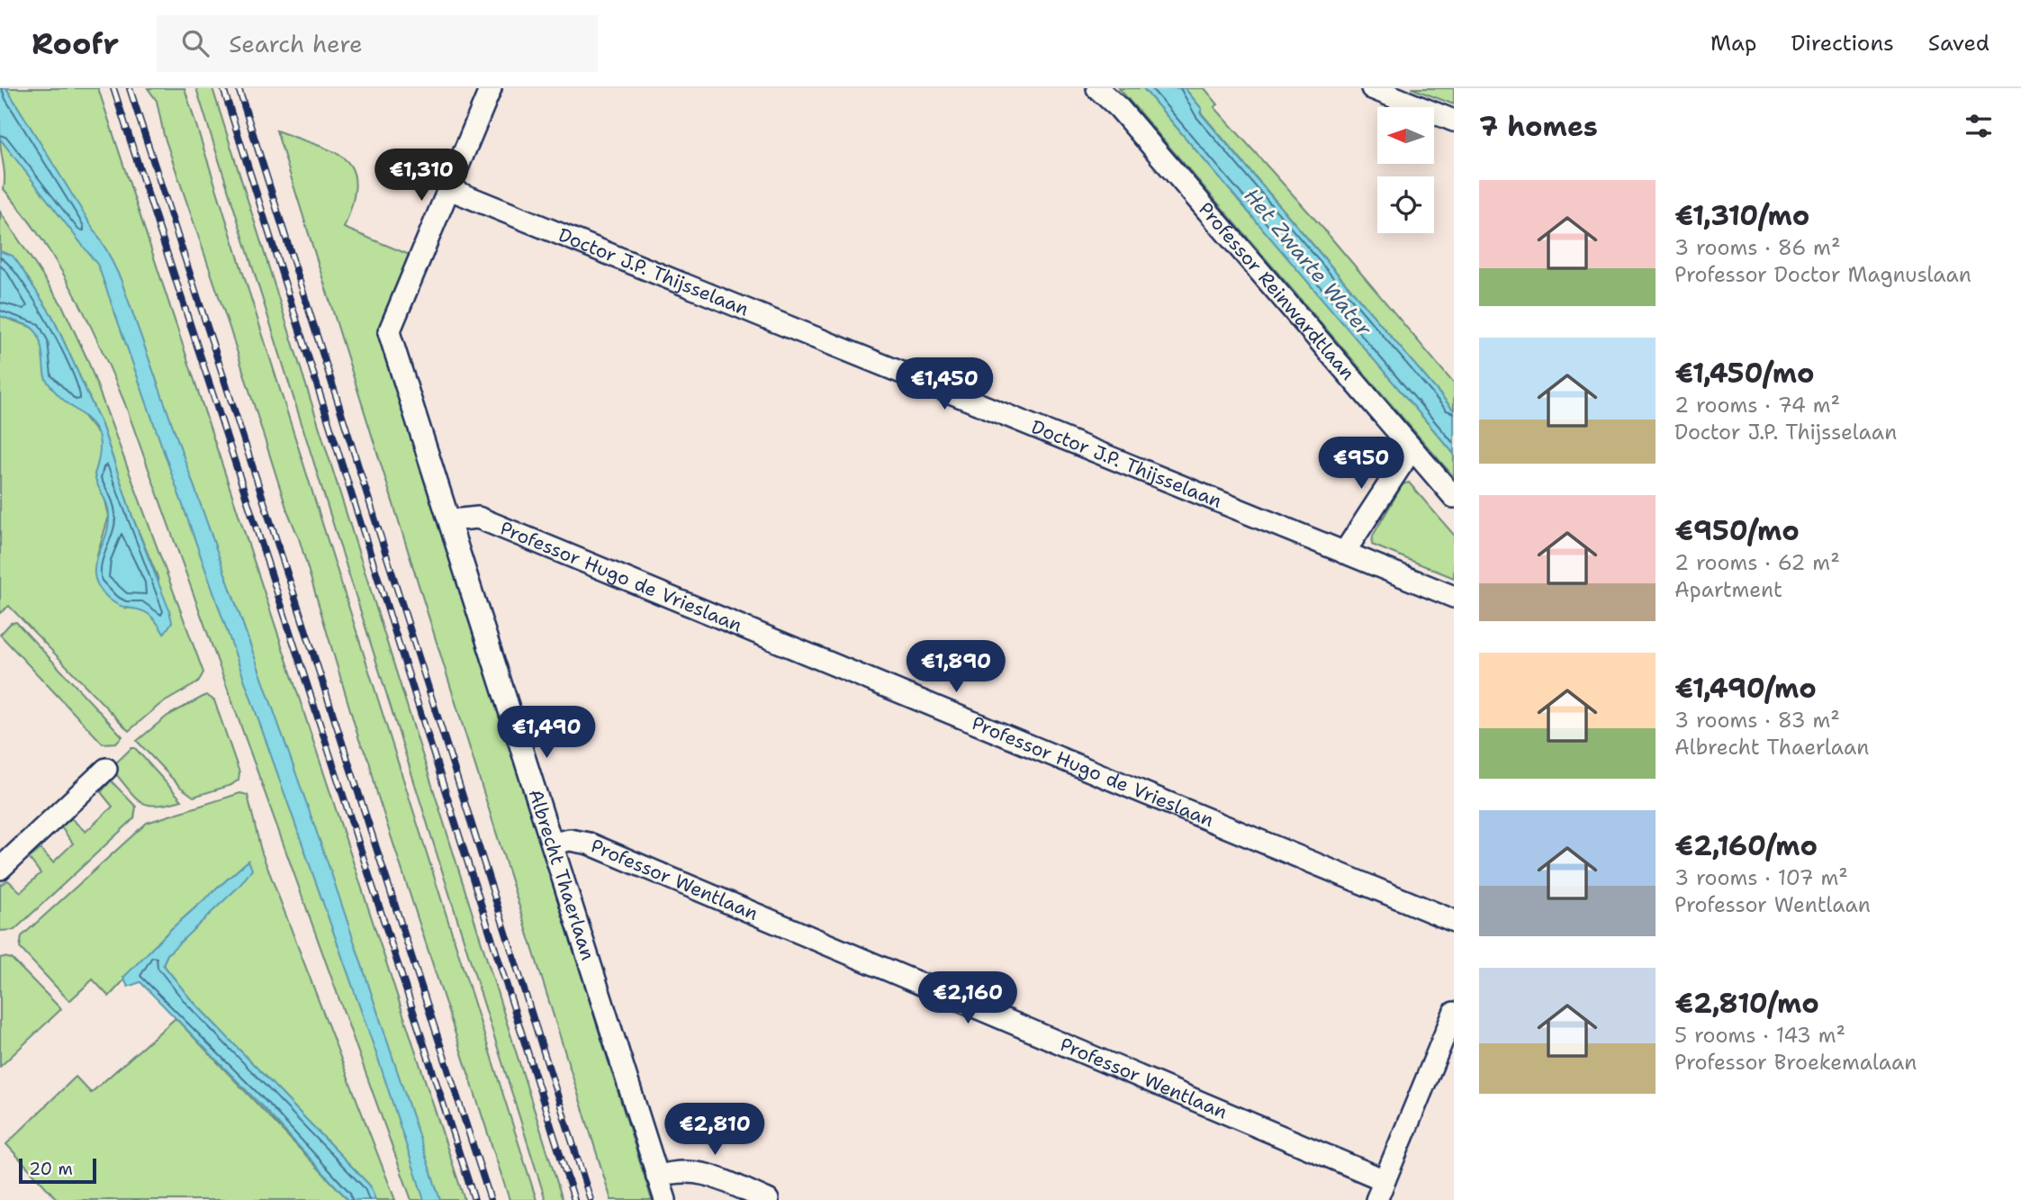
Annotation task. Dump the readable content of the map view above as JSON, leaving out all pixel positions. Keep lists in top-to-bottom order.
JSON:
{
  "streets": {
    "street": [
      "Doctor J.P. Thijsselaan",
      "Professor Reinwardtlaan",
      "Professor Hugo de Vrieslaan",
      "Albrecht Thaerlaan",
      "Professor Wentlaan"
    ]
  },
  "crossings": [
    ["Doctor J.P. Thijsselaan", "Albrecht Thaerlaan"],
    ["Professor Hugo de Vrieslaan", "Albrecht Thaerlaan"],
    ["Albrecht Thaerlaan", "Professor Wentlaan"]
  ],
  "water": ["Het Zwarte Water"],
  "scale_bar": "20 m",
  "north": "left",
  "page": {
    "header": "Roofr",
    "search": "Search here",
    "nav": ["Map", "Directions", "Saved"],
    "heading": "7 homes",
    "price": [
      "€1,310",
      "€1,450",
      "€950",
      "€1,890",
      "€1,490",
      "€2,160",
      "€2,810"
    ],
    "list": [
      {
        "name": "€1,310/mo",
        "note": "3 rooms · 86 m² · Professor Doctor Magnuslaan"
      },
      {
        "name": "€1,450/mo",
        "note": "2 rooms · 74 m² · Doctor J.P. Thijsselaan"
      },
      {
        "name": "€950/mo",
        "note": "2 rooms · 62 m² · Apartment"
      },
      {
        "name": "€1,490/mo",
        "note": "3 rooms · 83 m² · Albrecht Thaerlaan"
      },
      {
        "name": "€2,160/mo",
        "note": "3 rooms · 107 m² · Professor Wentlaan"
      },
      {
        "name": "€2,810/mo",
        "note": "5 rooms · 143 m² · Professor Broekemalaan"
      }
    ],
    "scale": "20 m"
  }
}
